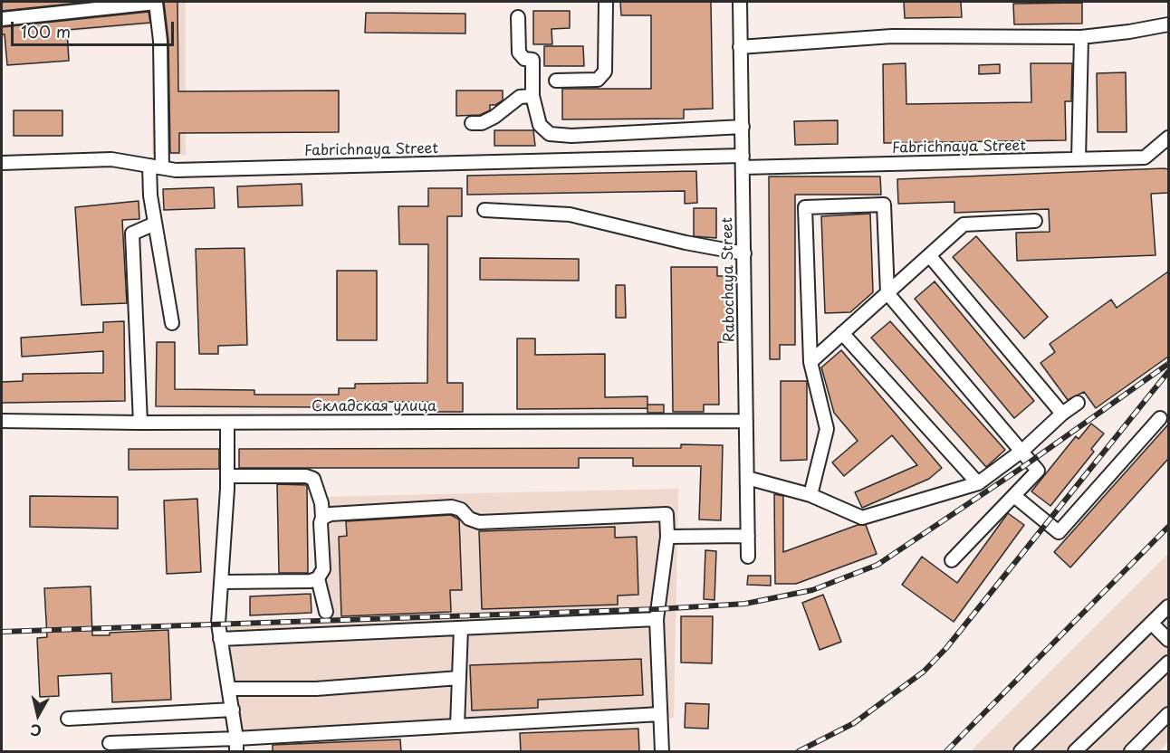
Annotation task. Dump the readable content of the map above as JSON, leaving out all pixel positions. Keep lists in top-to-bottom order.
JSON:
{
  "streets": {
    "street": ["Fabrichnaya Street", "Rabochaya Street", "Складская улица"]
  },
  "crossings": [
    ["Fabrichnaya Street", "Rabochaya Street"],
    ["Rabochaya Street", "Складская улица"]
  ],
  "scale_bar": "100 m",
  "north": "bottom"
}
